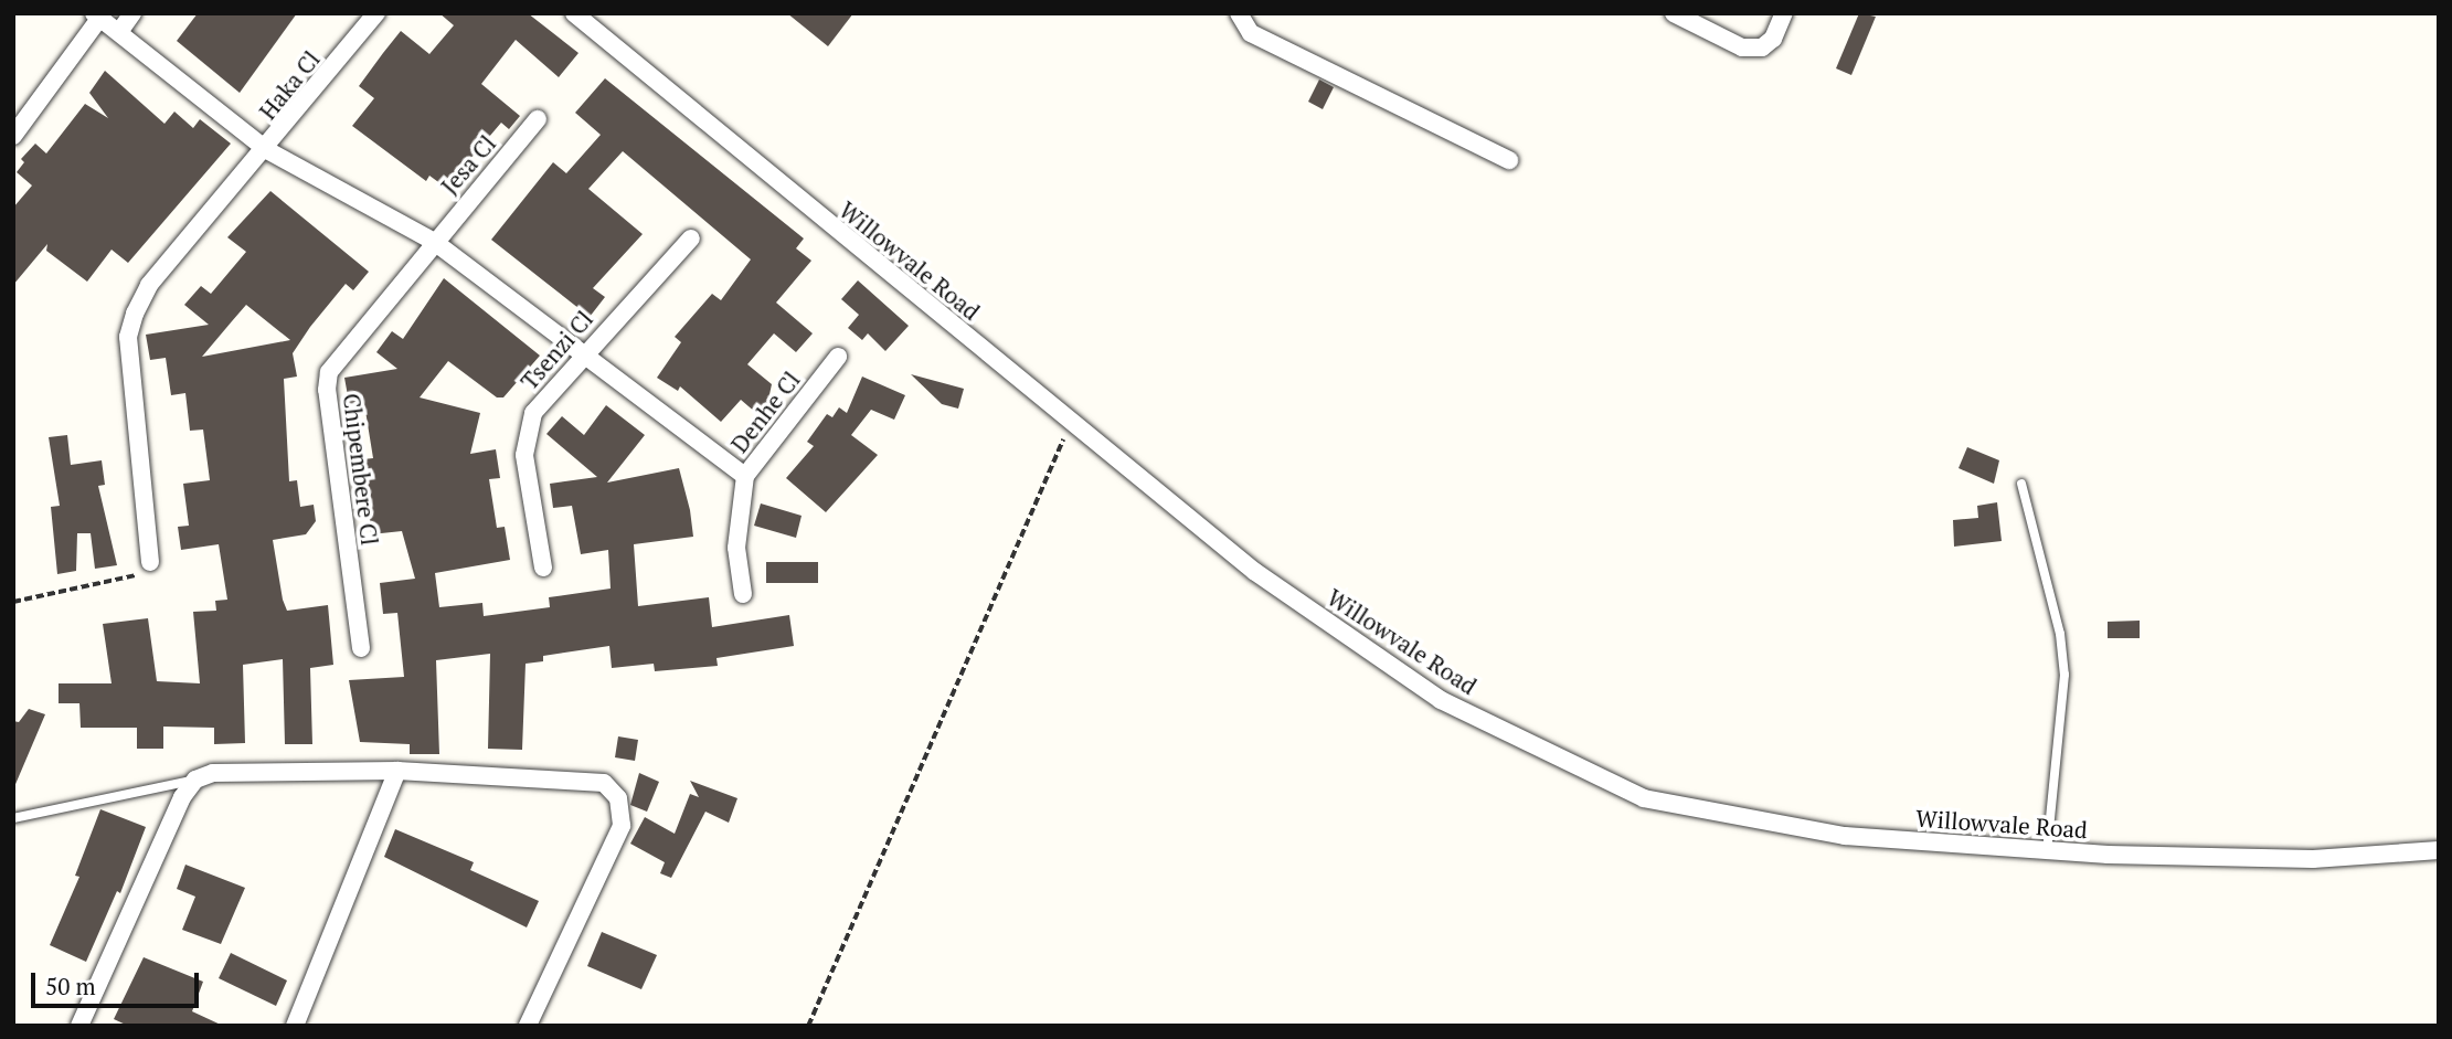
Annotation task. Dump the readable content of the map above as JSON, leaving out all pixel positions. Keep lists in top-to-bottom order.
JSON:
{
  "streets": {
    "street": [
      "Haka Cl",
      "Jesa Cl",
      "Willowvale Road",
      "Tsenzi Cl",
      "Denhe Cl",
      "Chipembere Cl"
    ]
  },
  "crossings": [
    ["Jesa Cl", "Chipembere Cl"]
  ],
  "scale_bar": "50 m"
}
